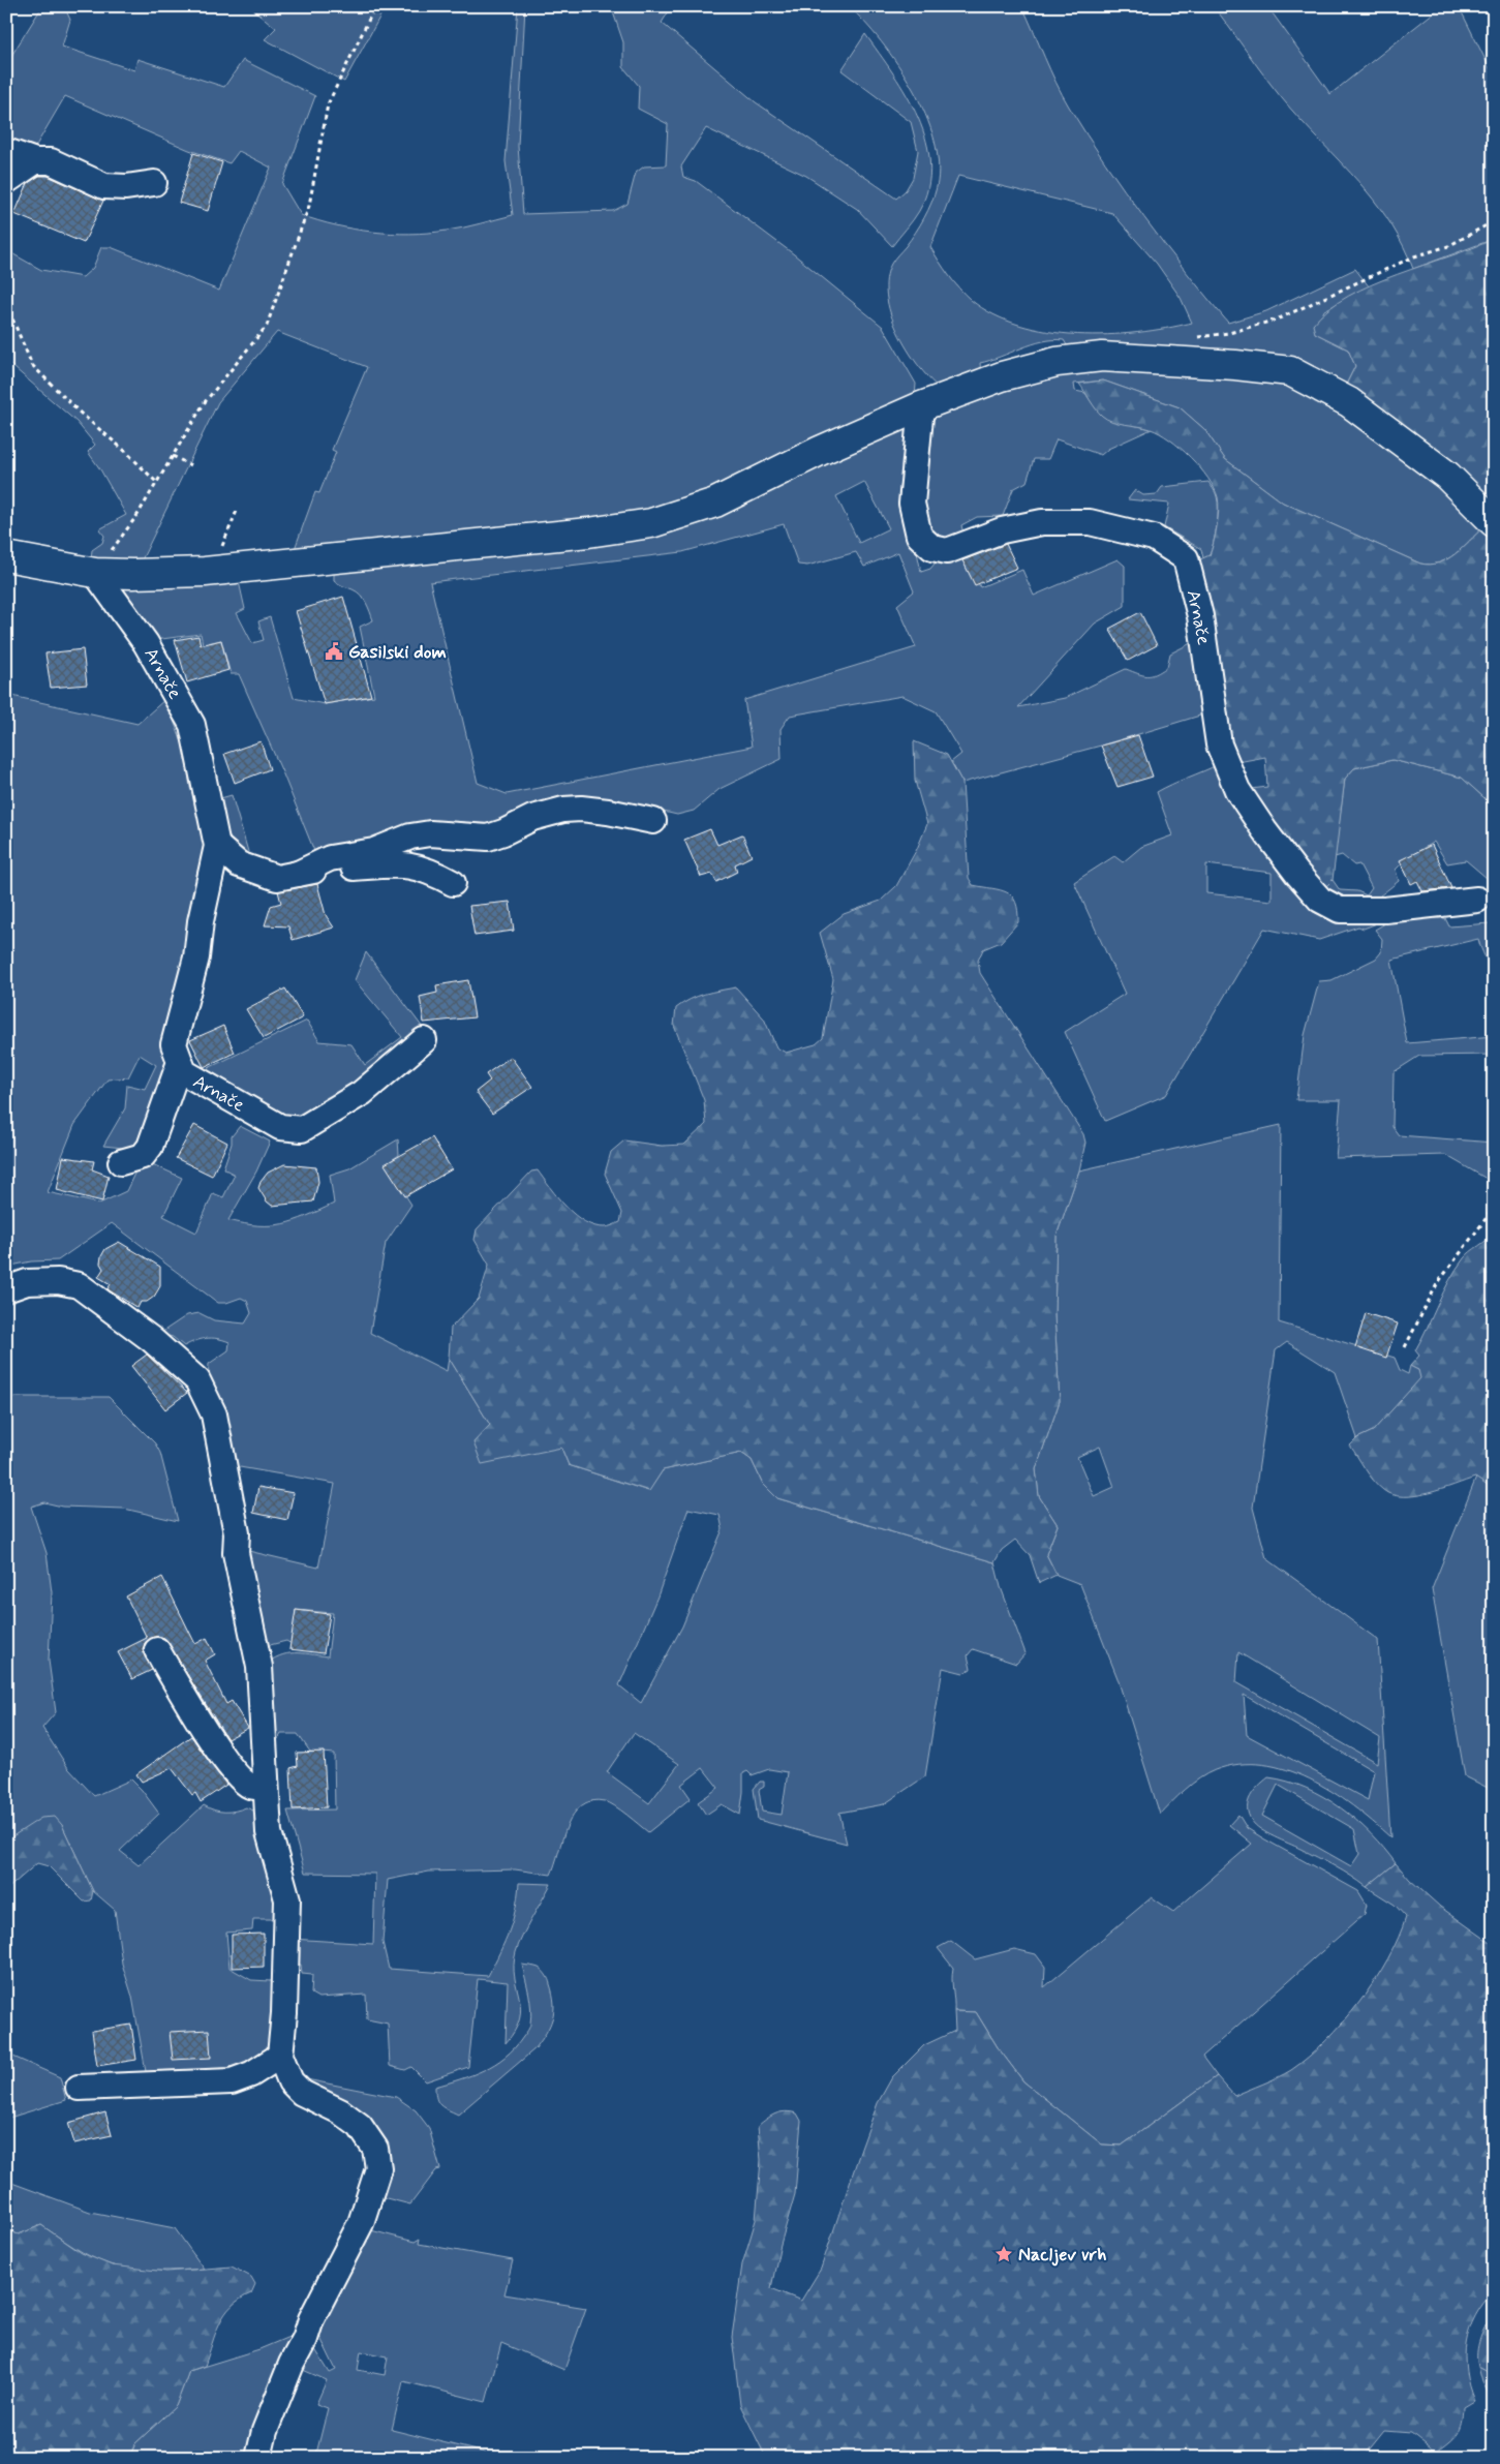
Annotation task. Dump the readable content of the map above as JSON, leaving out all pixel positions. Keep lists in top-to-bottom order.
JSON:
{
  "streets": {
    "street": ["Arnače"]
  },
  "places": {
    "public building": ["Gasilski dom"],
    "place": ["Nacljev vrh"]
  }
}
